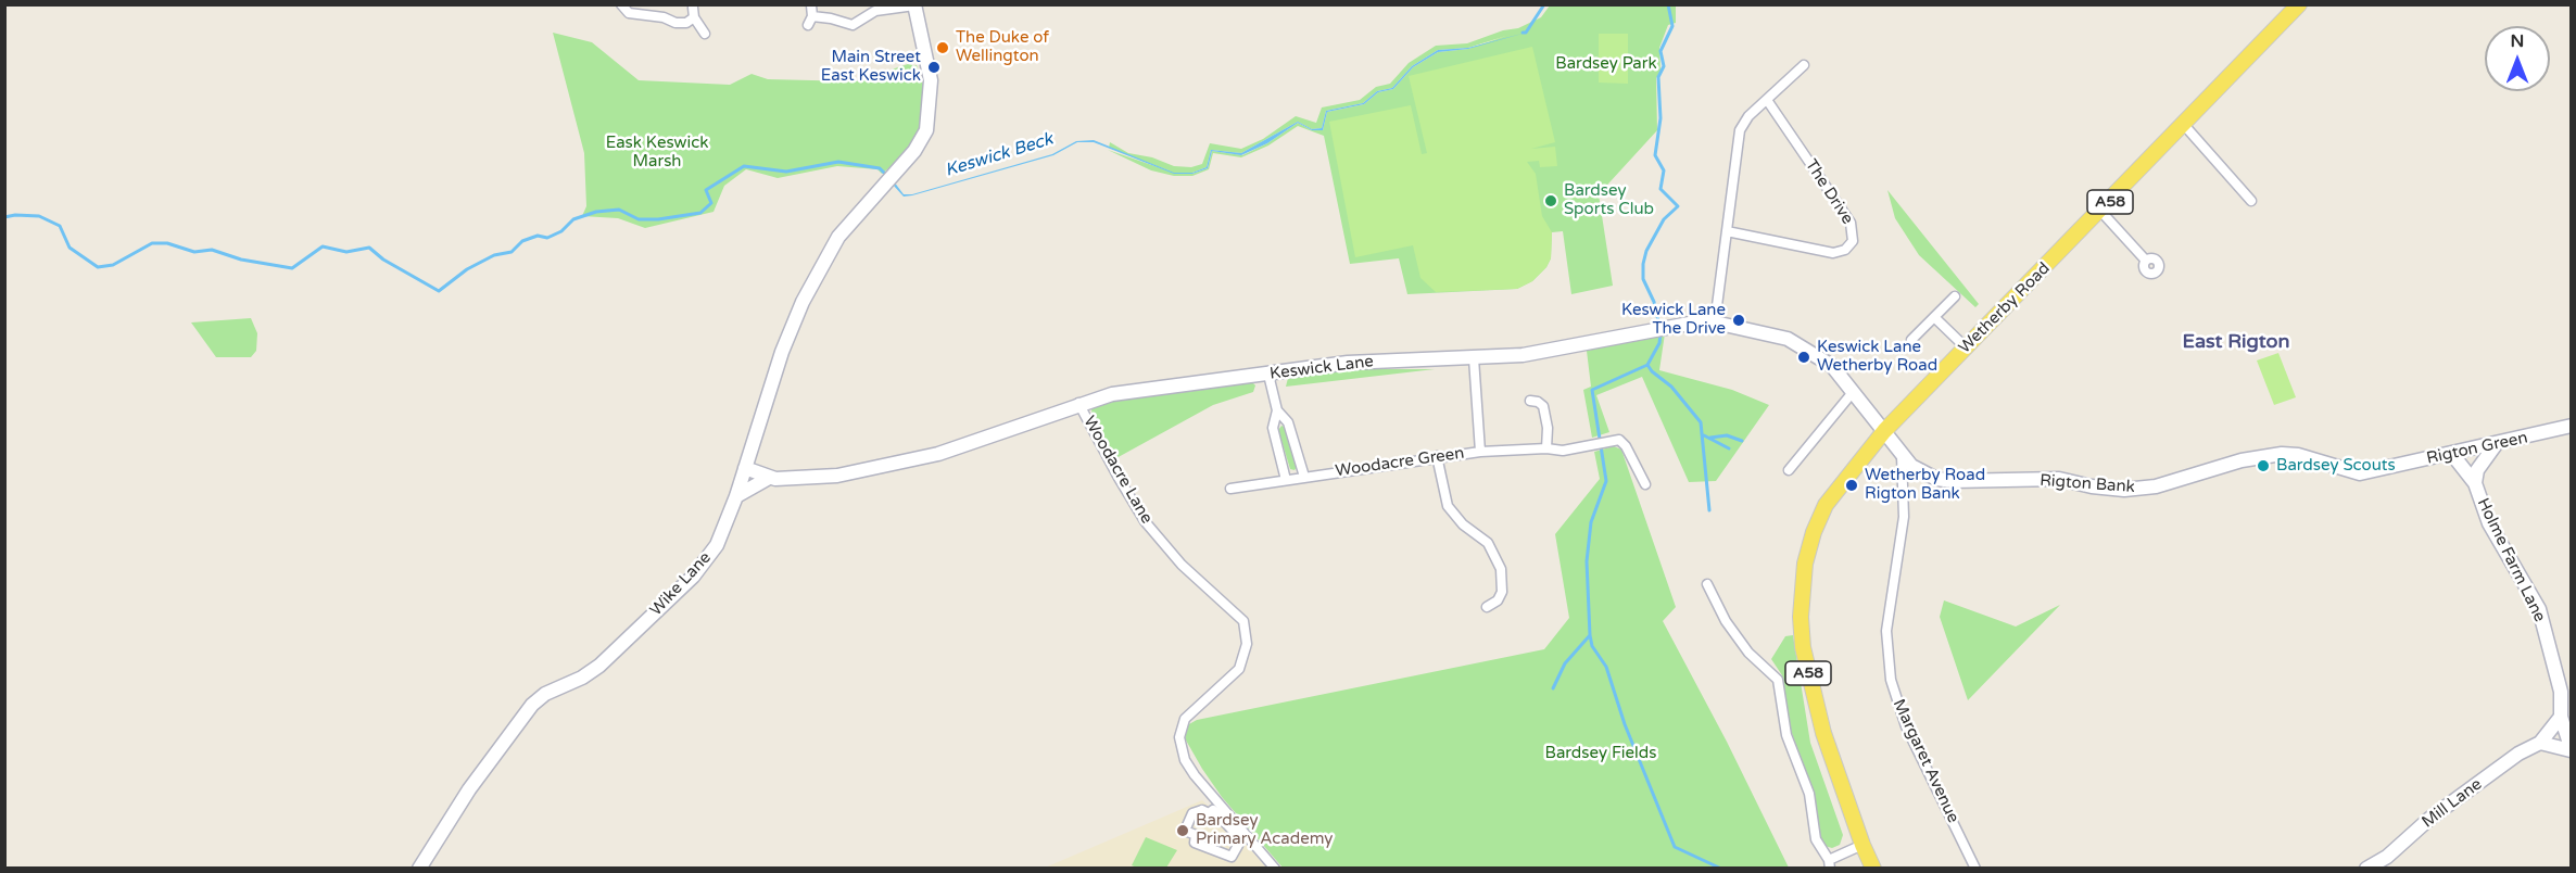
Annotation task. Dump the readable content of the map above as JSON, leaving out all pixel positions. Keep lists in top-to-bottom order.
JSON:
{
  "streets": {
    "main road": ["A58", "Wetherby Road"],
    "street": [
      "The Drive",
      "Keswick Lane",
      "Rigton Green",
      "Woodacre Green",
      "Woodacre Lane",
      "Rigton Bank",
      "Holme Farm Lane",
      "Wike Lane",
      "Margaret Avenue",
      "Mill Lane"
    ]
  },
  "crossings": [
    ["Wetherby Road", "Keswick Lane"],
    ["Wetherby Road", "Rigton Bank"],
    ["Keswick Lane", "Woodacre Green"],
    ["Keswick Lane", "Woodacre Lane"],
    ["Keswick Lane", "Rigton Bank"],
    ["Keswick Lane", "Wike Lane"],
    ["Rigton Green", "Rigton Bank"],
    ["Rigton Green", "Holme Farm Lane"],
    ["Rigton Bank", "Margaret Avenue"],
    ["Holme Farm Lane", "Mill Lane"]
  ],
  "districts": ["East Rigton"],
  "water": ["Keswick Beck"],
  "parks": ["Bardsey Park", "Eask Keswick Marsh", "Bardsey Fields"],
  "places": [
    "The Duke of Wellington",
    "Main Street East Keswick",
    "Bardsey Sports Club",
    "Keswick Lane The Drive",
    "Keswick Lane Wetherby Road",
    "Bardsey Scouts",
    "Wetherby Road Rigton Bank",
    "Bardsey Primary Academy"
  ],
  "north": "top"
}
